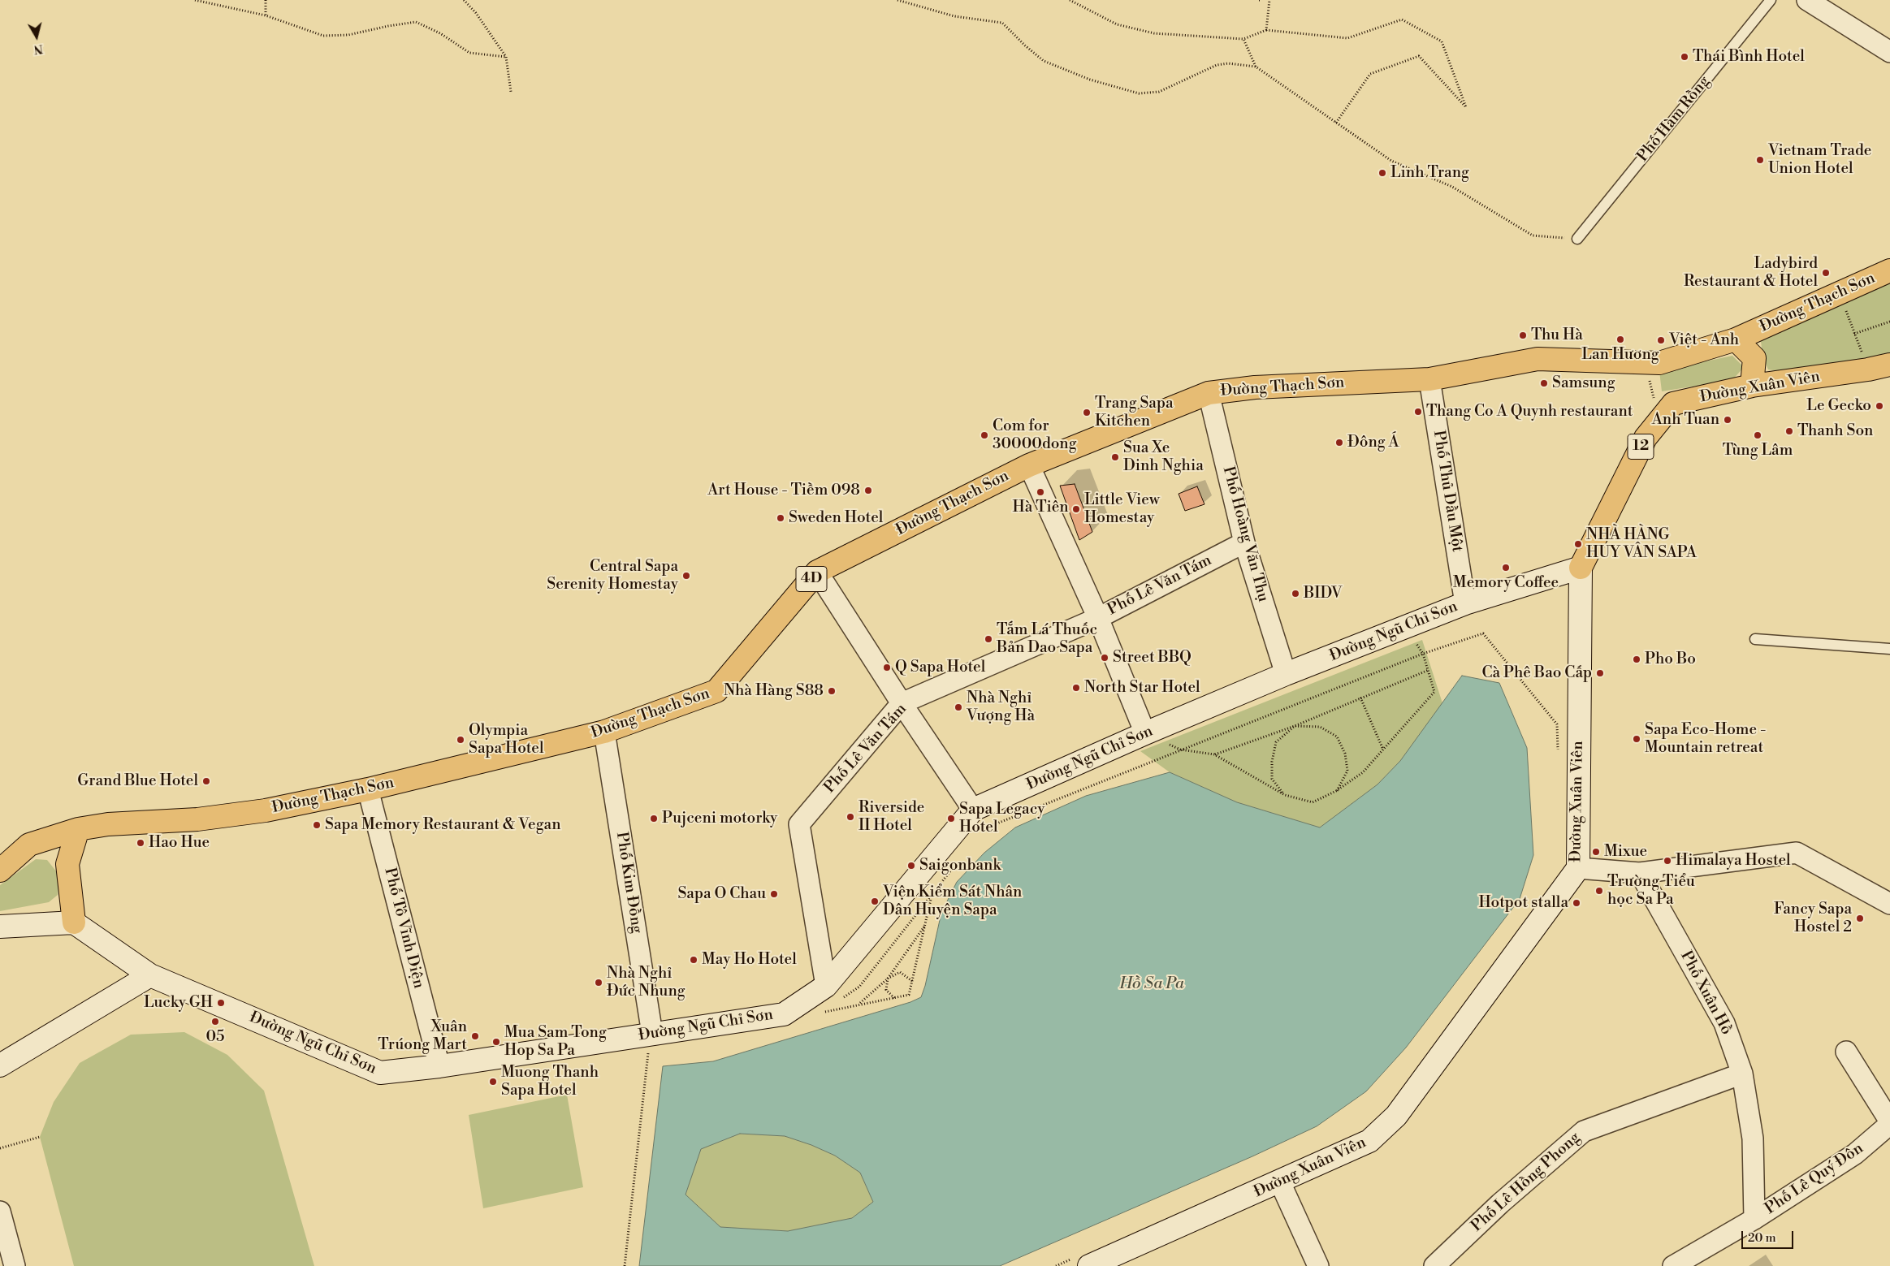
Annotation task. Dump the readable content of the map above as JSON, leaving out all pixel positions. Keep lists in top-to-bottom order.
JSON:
{
  "streets": {
    "main road": [
      "Đường Thạch Sơn",
      "Đường Xuân Viên",
      "12",
      "4D",
      "Đường Ngũ Chỉ Sơn"
    ],
    "street": [
      "Phố Thủ Dầu Một",
      "Phố Hoàng Văn Thụ",
      "Phố Lê Văn Tám",
      "Phố Kim Đồng",
      "Phố Tô Vĩnh Diện",
      "Phố Xuân Hồ",
      "Phố Lê Quý Đôn",
      "Phố Lê Hồng Phong"
    ],
    "lane": ["Phố Hàm Rồng"]
  },
  "crossings": [
    ["Đường Thạch Sơn", "Phố Thủ Dầu Một"],
    ["Đường Thạch Sơn", "Phố Hoàng Văn Thụ"],
    ["Đường Thạch Sơn", "Phố Kim Đồng"],
    ["Đường Thạch Sơn", "Phố Tô Vĩnh Diện"],
    ["Đường Xuân Viên", "Đường Ngũ Chỉ Sơn"],
    ["Phố Thủ Dầu Một", "Đường Ngũ Chỉ Sơn"],
    ["Phố Hoàng Văn Thụ", "Phố Lê Văn Tám"],
    ["Phố Hoàng Văn Thụ", "Đường Ngũ Chỉ Sơn"],
    ["Phố Lê Văn Tám", "Đường Ngũ Chỉ Sơn"],
    ["Đường Ngũ Chỉ Sơn", "Phố Kim Đồng"],
    ["Đường Ngũ Chỉ Sơn", "Phố Tô Vĩnh Diện"],
    ["Phố Xuân Hồ", "Phố Lê Quý Đôn"],
    ["Phố Xuân Hồ", "Phố Lê Hồng Phong"]
  ],
  "water": ["Hồ Sa Pa"],
  "places": [
    "Thái Bình Hotel",
    "Vietnam Trade Union Hotel",
    "Linh Trang",
    "Ladybird Restaurant & Hotel",
    "Thu Hà",
    "Lan Hương",
    "Việt - Anh",
    "Samsung",
    "Le Gecko",
    "Thang Co A Quynh restaurant",
    "Trang Sapa Kitchen",
    "Anh Tuan",
    "Thanh Son",
    "Com for 30000dong",
    "Tùng Lâm",
    "Đông Á",
    "Sua Xe Dinh Nghia",
    "Art House - Tiềm 098",
    "Hà Tiên",
    "Little View Homestay",
    "Sweden Hotel",
    "NHÀ HÀNG HUY VÂN SAPA",
    "Memory Coffee",
    "Central Sapa Serenity Homestay",
    "BIDV",
    "Tắm Lá Thuốc Bản Dao Sapa",
    "Street BBQ",
    "Pho Bo",
    "Q Sapa Hotel",
    "Cà Phê Bao Cấp",
    "North Star Hotel",
    "Nhà Hàng S88",
    "Nhà Nghỉ Vượng Hà",
    "Sapa Eco-Home - Mountain retreat",
    "Olympia Sapa Hotel",
    "Grand Blue Hotel",
    "Riverside II Hotel",
    "Pujceni motorky",
    "Sapa Legacy Hotel",
    "Sapa Memory Restaurant & Vegan",
    "Hao Hue",
    "Mixue",
    "Himalaya Hostel",
    "Saigonbank",
    "Trường Tiểu học Sa Pa",
    "Sapa O Chau",
    "Viện Kiểm Sát Nhân Dân Huyện Sapa",
    "Hotpot stalla",
    "Fancy Sapa Hostel 2",
    "May Ho Hotel",
    "Nhà Nghỉ Đức Nhung",
    "Lucky GH",
    "05",
    "Xuân Trúong Mart",
    "Mua Sam Tong Hop Sa Pa",
    "Muong Thanh Sapa Hotel"
  ],
  "scale_bar": "20 m",
  "north": "bottom"
}
